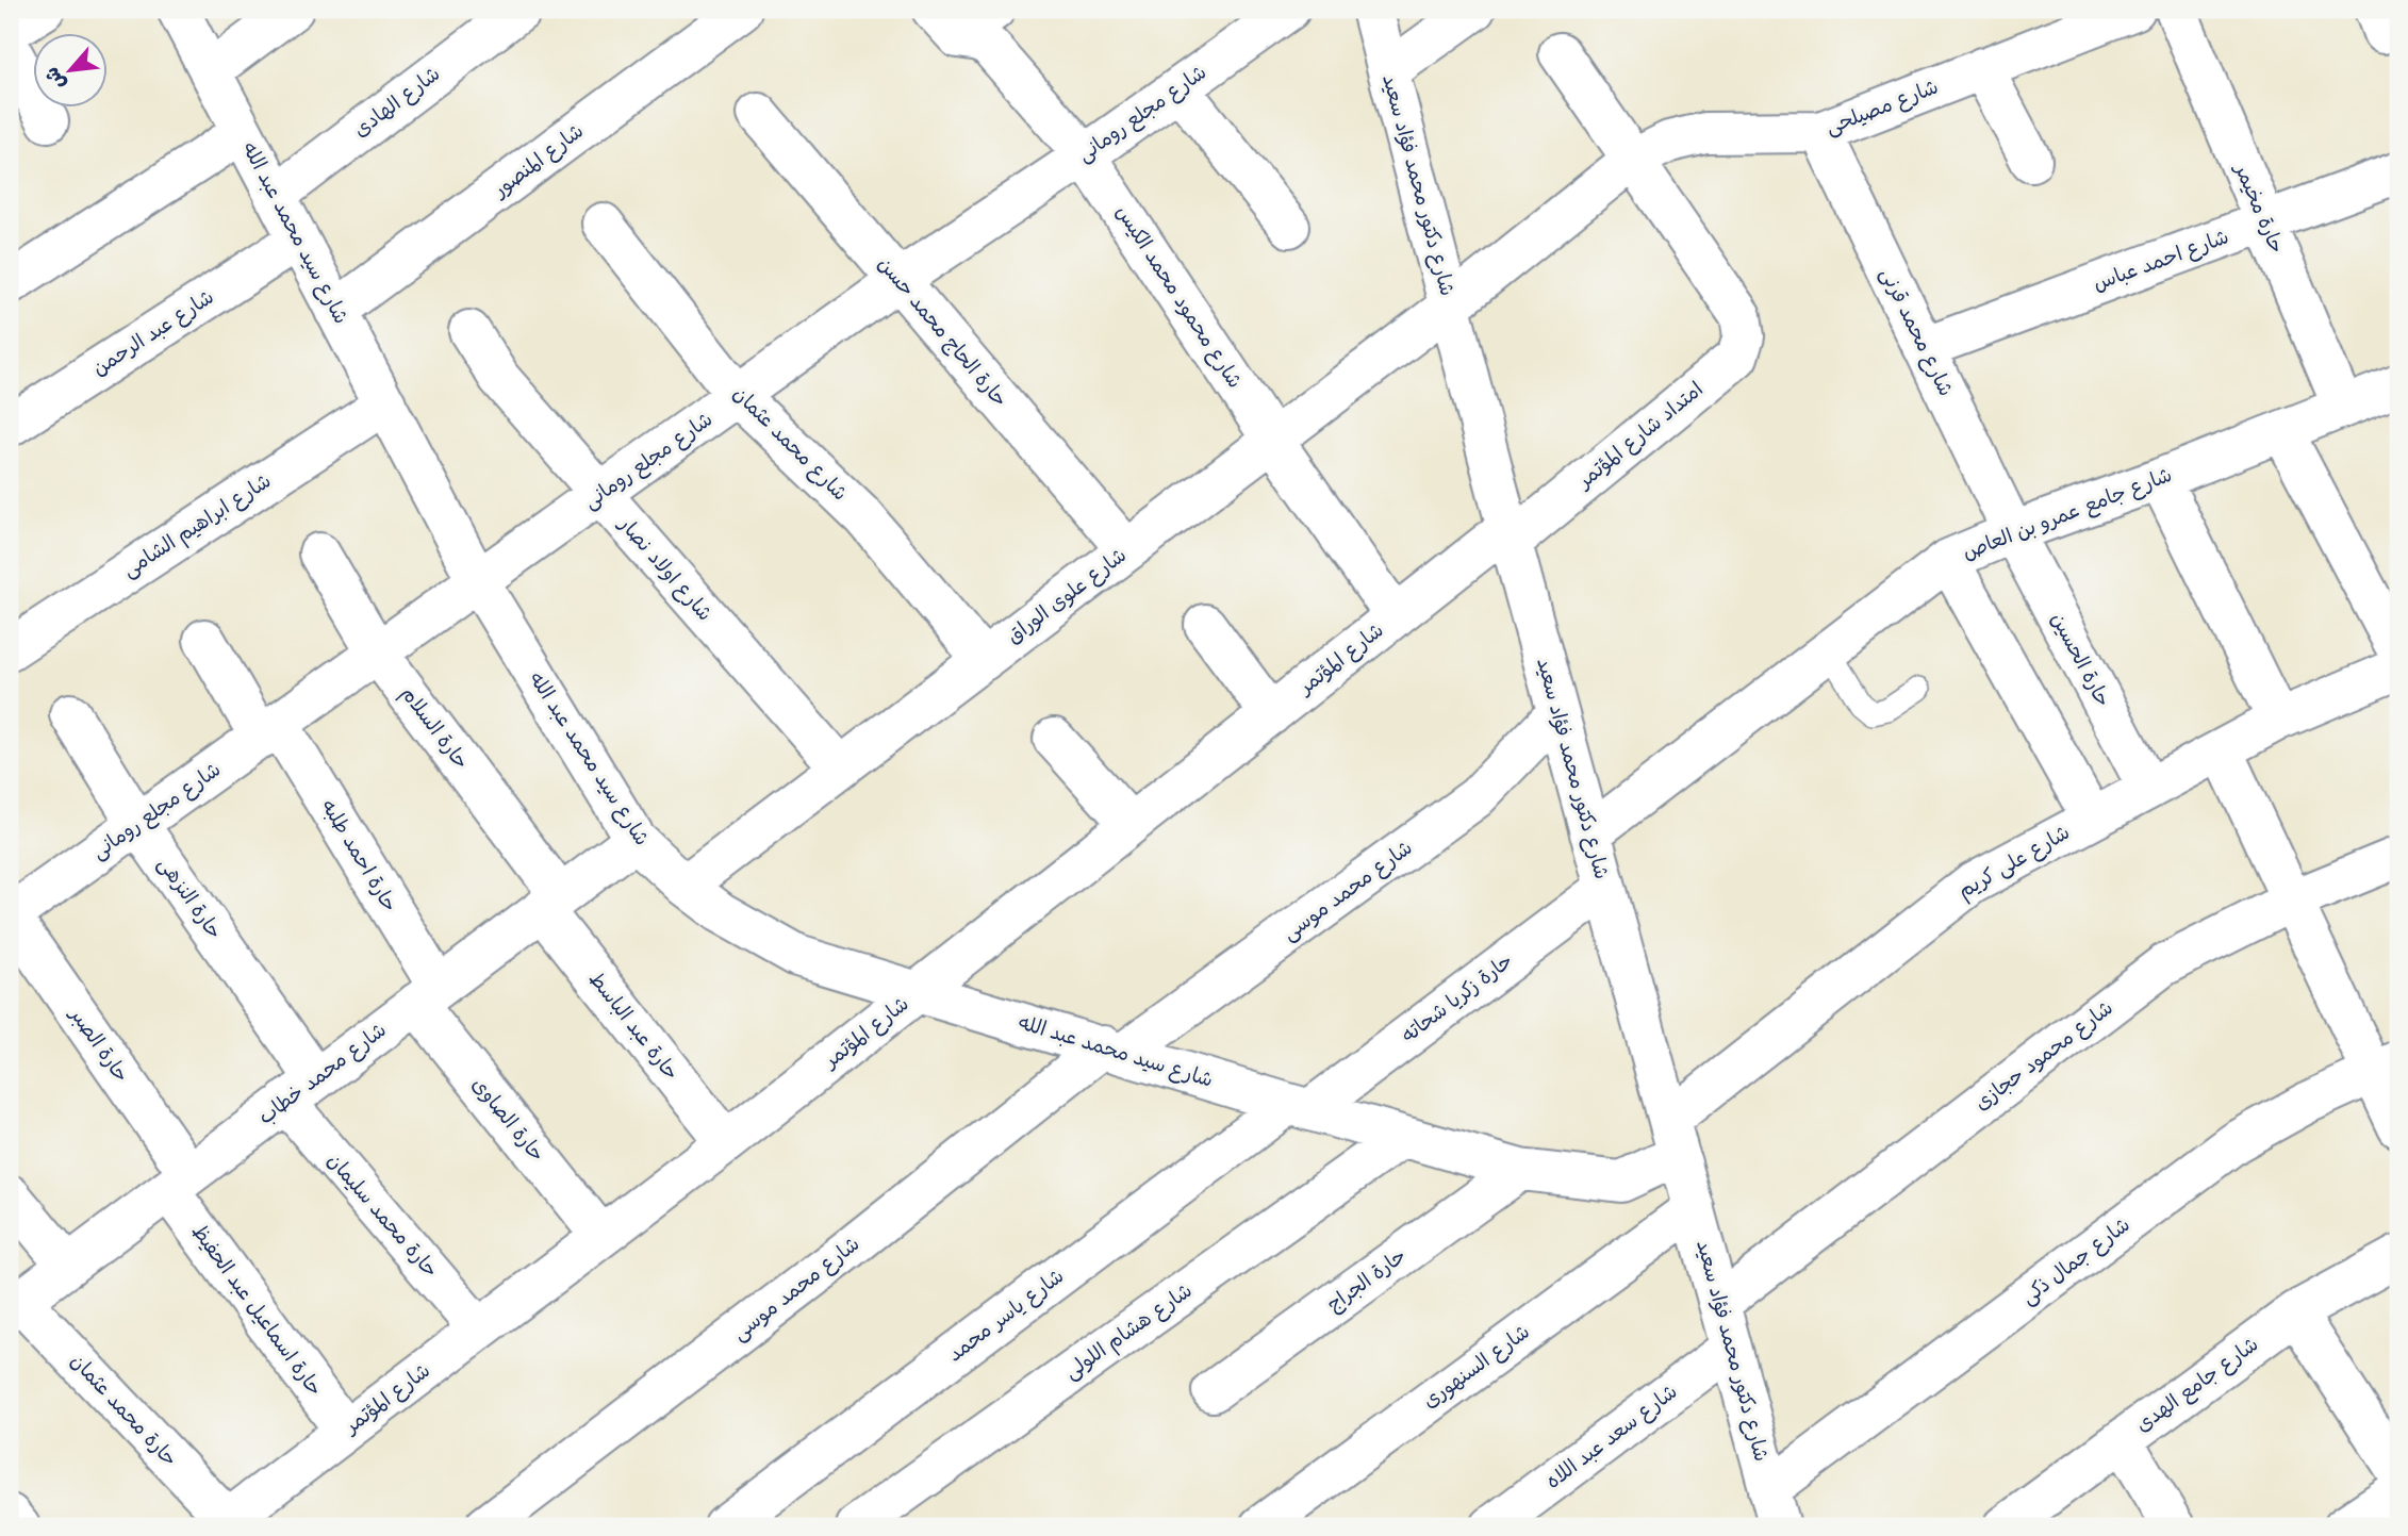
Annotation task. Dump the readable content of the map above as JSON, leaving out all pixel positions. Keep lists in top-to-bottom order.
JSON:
{
  "streets": {
    "street": [
      "شارع الهادى",
      "شارع مصيلحى",
      "شارع مجلع رومانى",
      "شارع المنصور",
      "شارع دكتور محمد فؤاد سعيد",
      "حارة مخيمر",
      "شارع سيد محمد عبد الله",
      "شارع احمد عباس",
      "شارع محمود محمد الكيس",
      "حارة الحاج محمد حسن",
      "شارع محمد قرنى",
      "شارع عبد الرحمن",
      "امتداد شارع المؤتمر",
      "شارع محمد عثمان",
      "شارع جامع عمرو بن العاص",
      "شارع ابراهيم الشامى",
      "شارع اولاد نصار",
      "شارع علوى الوراق",
      "شارع المؤتمر",
      "حارة الحسين",
      "حارة السلام",
      "حارة احمد طلبه",
      "شارع على كريم",
      "شارع محمد موسى",
      "حارة النزهى",
      "حارة زكريا شحاته",
      "حارة عبد الباسط",
      "حارة الصبر",
      "شارع محمود حجازى",
      "شارع محمد خطاب",
      "حارة الصاوى",
      "حارة محمد سليمان",
      "شارع جمال ذكى",
      "حارة الجراج",
      "حارة اسماعيل عبد الحفيظ",
      "شارع ياسر محمد",
      "شارع هشام اللولى",
      "شارع السنهورى",
      "شارع جامع الهدى",
      "حارة محمد عثمان",
      "شارع سعد عبد اللاه"
    ]
  },
  "crossings": [
    ["شارع الهادى", "شارع سيد محمد عبد الله"],
    ["شارع مصيلحى", "شارع دكتور محمد فؤاد سعيد"],
    ["شارع مصيلحى", "شارع محمد قرنى"],
    ["شارع مصيلحى", "امتداد شارع المؤتمر"],
    ["شارع مصيلحى", "شارع علوى الوراق"],
    ["شارع مجلع رومانى", "شارع سيد محمد عبد الله"],
    ["شارع مجلع رومانى", "شارع محمود محمد الكيس"],
    ["شارع مجلع رومانى", "حارة الحاج محمد حسن"],
    ["شارع مجلع رومانى", "شارع محمد عثمان"],
    ["شارع مجلع رومانى", "شارع اولاد نصار"],
    ["شارع مجلع رومانى", "حارة السلام"],
    ["شارع مجلع رومانى", "حارة احمد طلبه"],
    ["شارع مجلع رومانى", "حارة النزهى"],
    ["شارع مجلع رومانى", "حارة الصبر"],
    ["شارع المنصور", "شارع سيد محمد عبد الله"],
    ["شارع دكتور محمد فؤاد سعيد", "شارع سيد محمد عبد الله"],
    ["شارع دكتور محمد فؤاد سعيد", "امتداد شارع المؤتمر"],
    ["شارع دكتور محمد فؤاد سعيد", "شارع جامع عمرو بن العاص"],
    ["شارع دكتور محمد فؤاد سعيد", "شارع علوى الوراق"],
    ["شارع دكتور محمد فؤاد سعيد", "شارع المؤتمر"],
    ["شارع دكتور محمد فؤاد سعيد", "شارع على كريم"],
    ["شارع دكتور محمد فؤاد سعيد", "شارع محمد موسى"],
    ["شارع دكتور محمد فؤاد سعيد", "حارة زكريا شحاته"],
    ["شارع دكتور محمد فؤاد سعيد", "شارع محمود حجازى"],
    ["شارع دكتور محمد فؤاد سعيد", "شارع جمال ذكى"],
    ["شارع دكتور محمد فؤاد سعيد", "شارع السنهورى"],
    ["شارع دكتور محمد فؤاد سعيد", "شارع سعد عبد اللاه"],
    ["حارة مخيمر", "شارع احمد عباس"],
    ["حارة مخيمر", "شارع جامع عمرو بن العاص"],
    ["شارع سيد محمد عبد الله", "شارع عبد الرحمن"],
    ["شارع سيد محمد عبد الله", "شارع ابراهيم الشامى"],
    ["شارع سيد محمد عبد الله", "شارع علوى الوراق"],
    ["شارع سيد محمد عبد الله", "شارع المؤتمر"],
    ["شارع سيد محمد عبد الله", "شارع على كريم"],
    ["شارع سيد محمد عبد الله", "شارع محمد موسى"],
    ["شارع سيد محمد عبد الله", "حارة زكريا شحاته"],
    ["شارع سيد محمد عبد الله", "شارع محمد خطاب"],
    ["شارع سيد محمد عبد الله", "حارة الجراج"],
    ["شارع سيد محمد عبد الله", "شارع ياسر محمد"],
    ["شارع سيد محمد عبد الله", "شارع هشام اللولى"],
    ["شارع احمد عباس", "شارع محمد قرنى"],
    ["شارع محمود محمد الكيس", "شارع علوى الوراق"],
    ["شارع محمود محمد الكيس", "شارع المؤتمر"],
    ["حارة الحاج محمد حسن", "شارع علوى الوراق"],
    ["شارع محمد قرنى", "شارع جامع عمرو بن العاص"],
    ["شارع محمد قرنى", "حارة الحسين"],
    ["امتداد شارع المؤتمر", "شارع المؤتمر"],
    ["شارع محمد عثمان", "شارع علوى الوراق"],
    ["شارع جامع عمرو بن العاص", "حارة الحسين"],
    ["شارع اولاد نصار", "شارع علوى الوراق"],
    ["شارع المؤتمر", "حارة عبد الباسط"],
    ["شارع المؤتمر", "حارة الصاوى"],
    ["شارع المؤتمر", "حارة محمد سليمان"],
    ["شارع المؤتمر", "حارة اسماعيل عبد الحفيظ"],
    ["شارع المؤتمر", "حارة محمد عثمان"],
    ["حارة الحسين", "شارع على كريم"],
    ["حارة السلام", "حارة عبد الباسط"],
    ["حارة السلام", "شارع محمد خطاب"],
    ["حارة احمد طلبه", "شارع محمد خطاب"],
    ["حارة احمد طلبه", "حارة الصاوى"],
    ["حارة النزهى", "شارع محمد خطاب"],
    ["حارة النزهى", "حارة محمد سليمان"],
    ["حارة زكريا شحاته", "شارع ياسر محمد"],
    ["حارة عبد الباسط", "شارع محمد خطاب"],
    ["حارة الصبر", "شارع محمد خطاب"],
    ["حارة الصبر", "حارة اسماعيل عبد الحفيظ"],
    ["شارع محمد خطاب", "حارة الصاوى"],
    ["شارع محمد خطاب", "حارة محمد سليمان"],
    ["شارع محمد خطاب", "حارة اسماعيل عبد الحفيظ"],
    ["شارع محمد خطاب", "حارة محمد عثمان"]
  ],
  "north": "bottom left"
}
